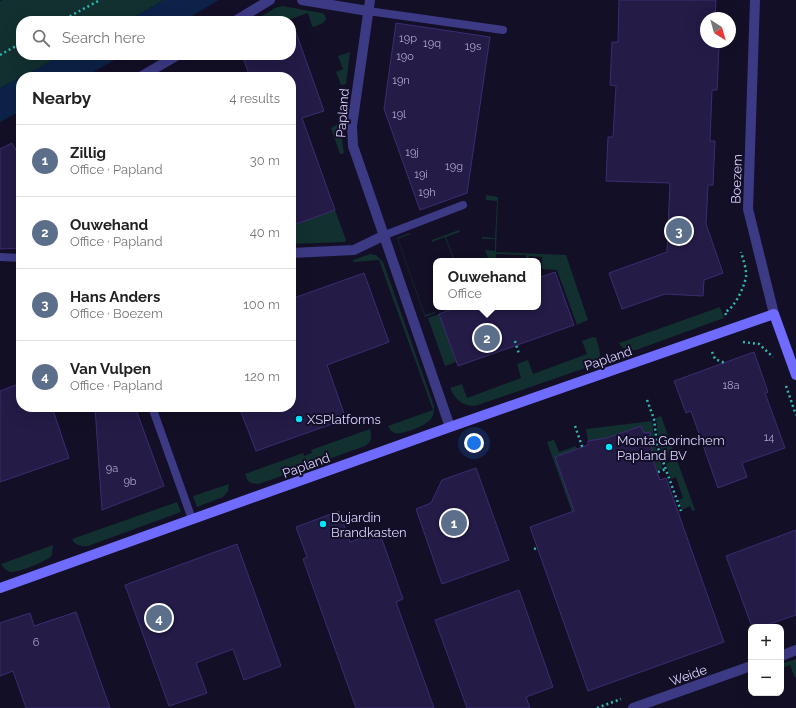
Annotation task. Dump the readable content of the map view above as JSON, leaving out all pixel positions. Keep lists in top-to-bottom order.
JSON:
{
  "streets": {
    "street": ["Papland", "Boezem", "Weide"]
  },
  "crossings": [
    ["Papland", "Boezem"]
  ],
  "places": ["XSPlatforms", "Monta Gorinchem Papland BV", "Dujardin Brandkasten"],
  "house_numbers": [
    "19p",
    "19q",
    "19s",
    "19o",
    "19n",
    "19l",
    "19j",
    "19g",
    "19i",
    "19h",
    "18a",
    "14",
    "9a",
    "9b",
    "6"
  ],
  "north": "bottom right",
  "page": {
    "search": "Search here",
    "heading": ["Nearby", "4 results"],
    "list": [
      {
        "mark": "1",
        "name": "Zillig",
        "note": "Office · Papland",
        "value": "30 m"
      },
      {
        "mark": "2",
        "name": "Ouwehand",
        "note": "Office · Papland",
        "value": "40 m"
      },
      {
        "mark": "3",
        "name": "Hans Anders",
        "note": "Office · Boezem",
        "value": "100 m"
      },
      {
        "mark": "4",
        "name": "Van Vulpen",
        "note": "Office · Papland",
        "value": "120 m"
      }
    ],
    "pins": [
      "3",
      "2",
      "1",
      "4"
    ],
    "popup": ["Ouwehand", "Office"],
    "map_buttons": ["+", "−"]
  }
}
